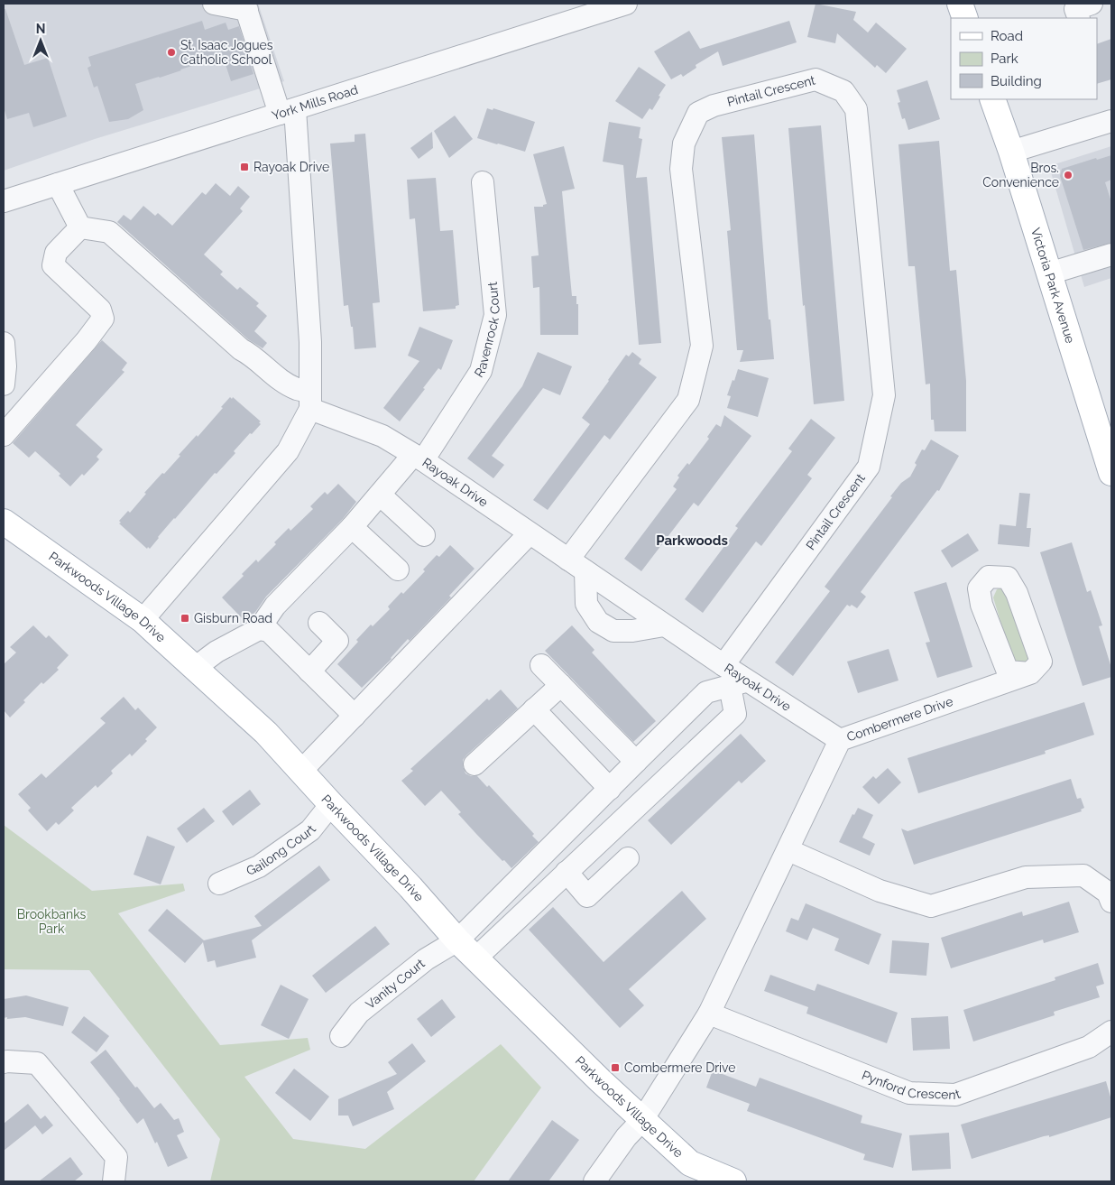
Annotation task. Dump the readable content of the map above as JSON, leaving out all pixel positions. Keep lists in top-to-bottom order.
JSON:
{
  "streets": {
    "main road": ["Victoria Park Avenue", "Parkwoods Village Drive"],
    "street": [
      "Pintail Crescent",
      "York Mills Road",
      "Ravenrock Court",
      "Rayoak Drive",
      "Combermere Drive",
      "Gailong Court",
      "Vanity Court",
      "Pynford Crescent"
    ]
  },
  "crossings": [
    ["Pintail Crescent", "Rayoak Drive"],
    ["Ravenrock Court", "Rayoak Drive"],
    ["Rayoak Drive", "Combermere Drive"],
    ["Rayoak Drive", "Vanity Court"],
    ["Parkwoods Village Drive", "Combermere Drive"],
    ["Parkwoods Village Drive", "Gailong Court"],
    ["Parkwoods Village Drive", "Vanity Court"],
    ["Combermere Drive", "Pynford Crescent"]
  ],
  "districts": ["Parkwoods"],
  "parks": ["Brookbanks Park"],
  "places": {
    "other": ["St. Isaac Jogues Catholic School", "Bros. Convenience"],
    "transit": ["Rayoak Drive", "Gisburn Road", "Combermere Drive"]
  },
  "legend": ["Road", "Park", "Building"],
  "north": "top"
}
